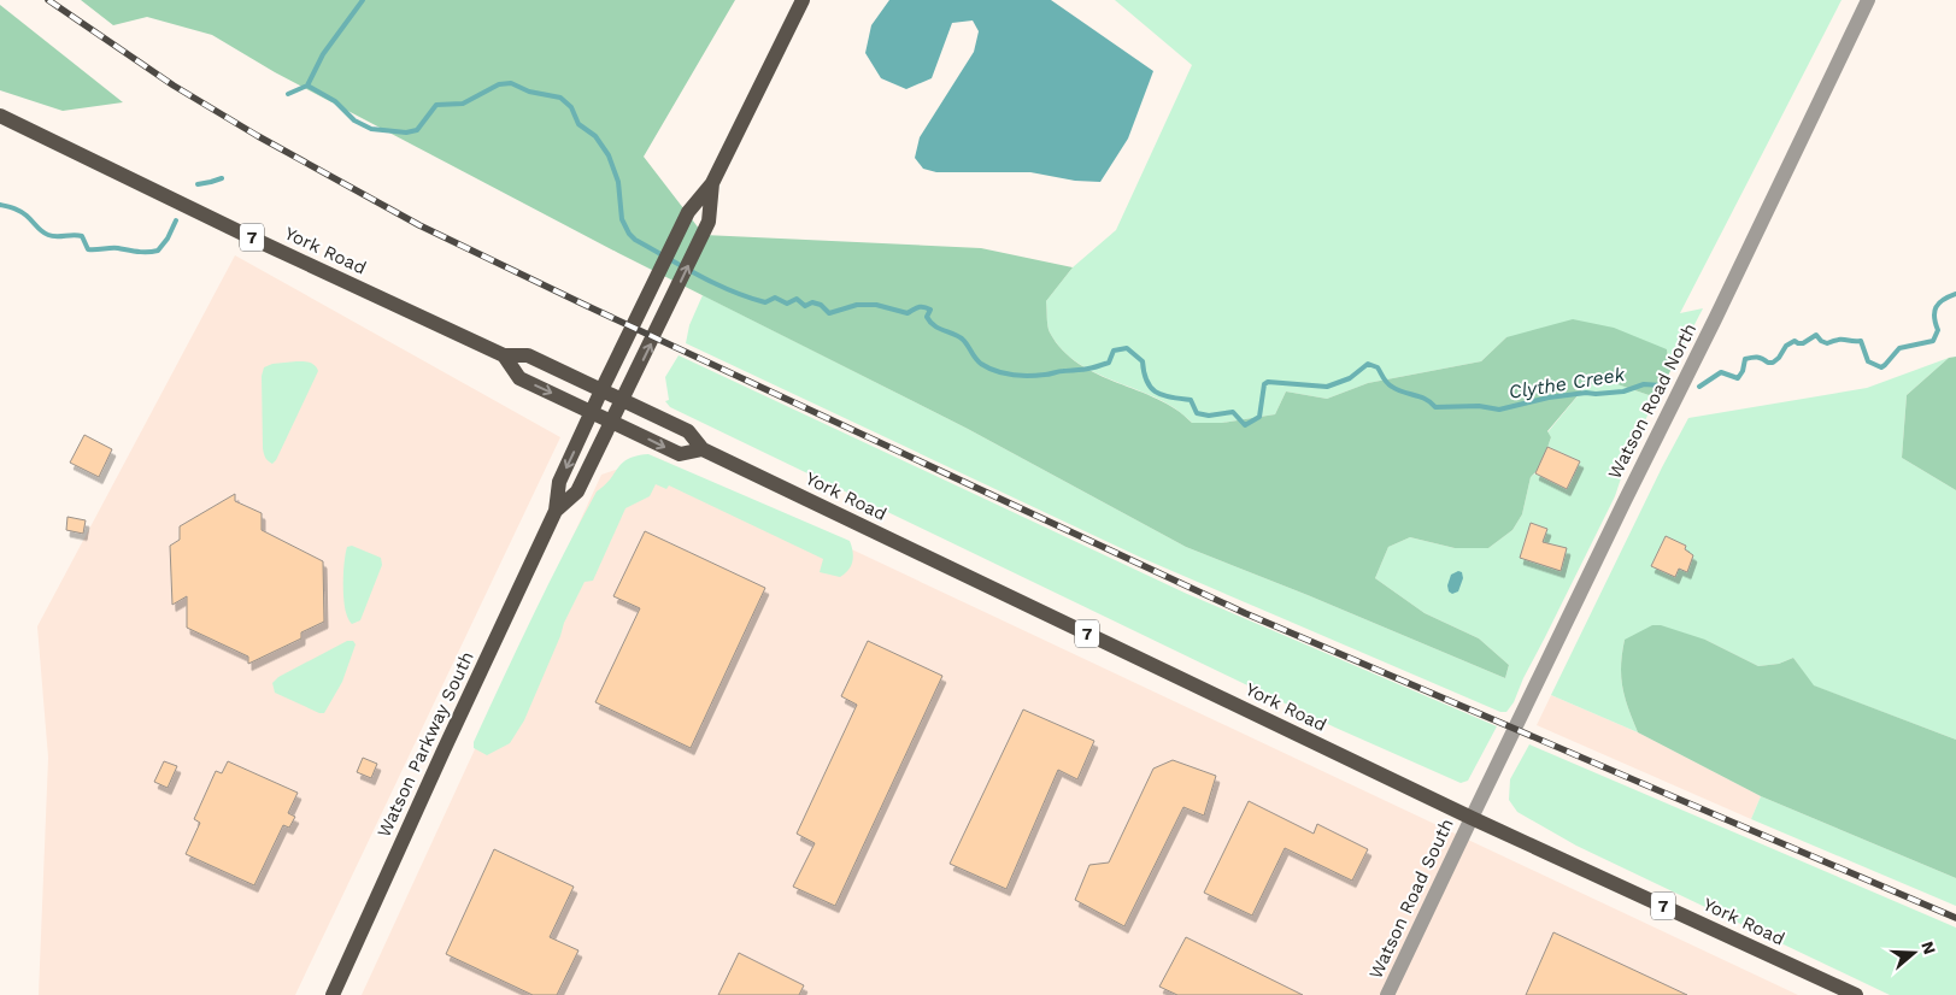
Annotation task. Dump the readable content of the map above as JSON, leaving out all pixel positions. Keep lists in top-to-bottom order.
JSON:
{
  "streets": {
    "main road": ["7", "York Road", "Watson Parkway South"],
    "street": ["Watson Road North", "Watson Road South"]
  },
  "crossings": [
    ["York Road", "Watson Road North"],
    ["York Road", "Watson Parkway South"],
    ["York Road", "Watson Road South"],
    ["Watson Road North", "Watson Road South"]
  ],
  "water": ["Clythe Creek"],
  "north": "right"
}
